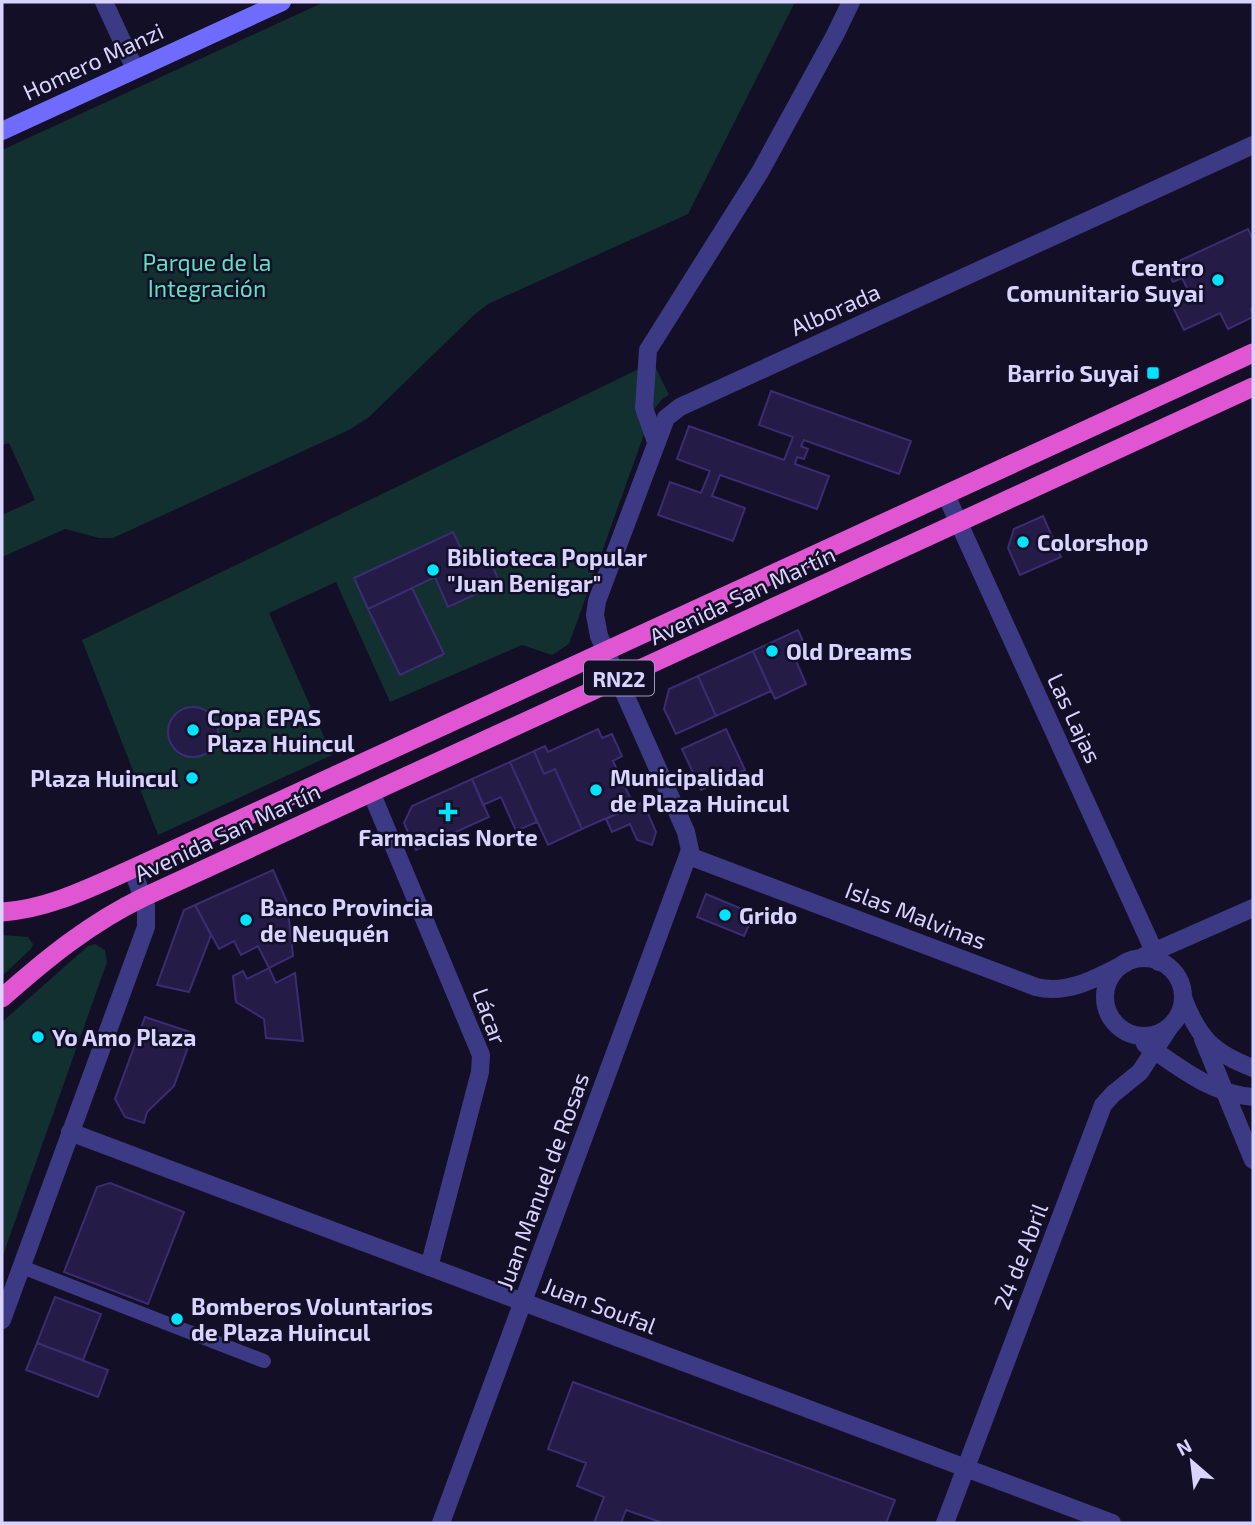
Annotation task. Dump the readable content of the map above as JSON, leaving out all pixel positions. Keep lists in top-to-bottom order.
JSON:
{
  "streets": {
    "highway": ["Avenida San Martín", "RN22"],
    "main road": ["Homero Manzi"],
    "street": [
      "Alborada",
      "Las Lajas",
      "Islas Malvinas",
      "Lácar",
      "Juan Manuel de Rosas",
      "24 de Abril",
      "Juan Soufal"
    ]
  },
  "crossings": [
    ["Alborada", "Avenida San Martín"],
    ["Alborada", "Islas Malvinas"],
    ["Alborada", "Juan Manuel de Rosas"],
    ["Avenida San Martín", "Las Lajas"],
    ["Avenida San Martín", "Lácar"],
    ["Las Lajas", "Islas Malvinas"],
    ["Las Lajas", "24 de Abril"],
    ["Islas Malvinas", "Juan Manuel de Rosas"],
    ["Islas Malvinas", "24 de Abril"],
    ["Lácar", "Juan Soufal"],
    ["Juan Manuel de Rosas", "Juan Soufal"],
    ["24 de Abril", "Juan Soufal"]
  ],
  "parks": ["Parque de la Integración"],
  "places": {
    "other": [
      "Centro Comunitario Suyai",
      "Colorshop",
      "Biblioteca Popular \"Juan Benigar\"",
      "Old Dreams",
      "Copa EPAS Plaza Huincul",
      "Plaza Huincul",
      "Municipalidad de Plaza Huincul",
      "Grido",
      "Banco Provincia de Neuquén",
      "Yo Amo Plaza",
      "Bomberos Voluntarios de Plaza Huincul"
    ],
    "transit": ["Barrio Suyai"],
    "health": ["Farmacias Norte"]
  },
  "north": "top left"
}
